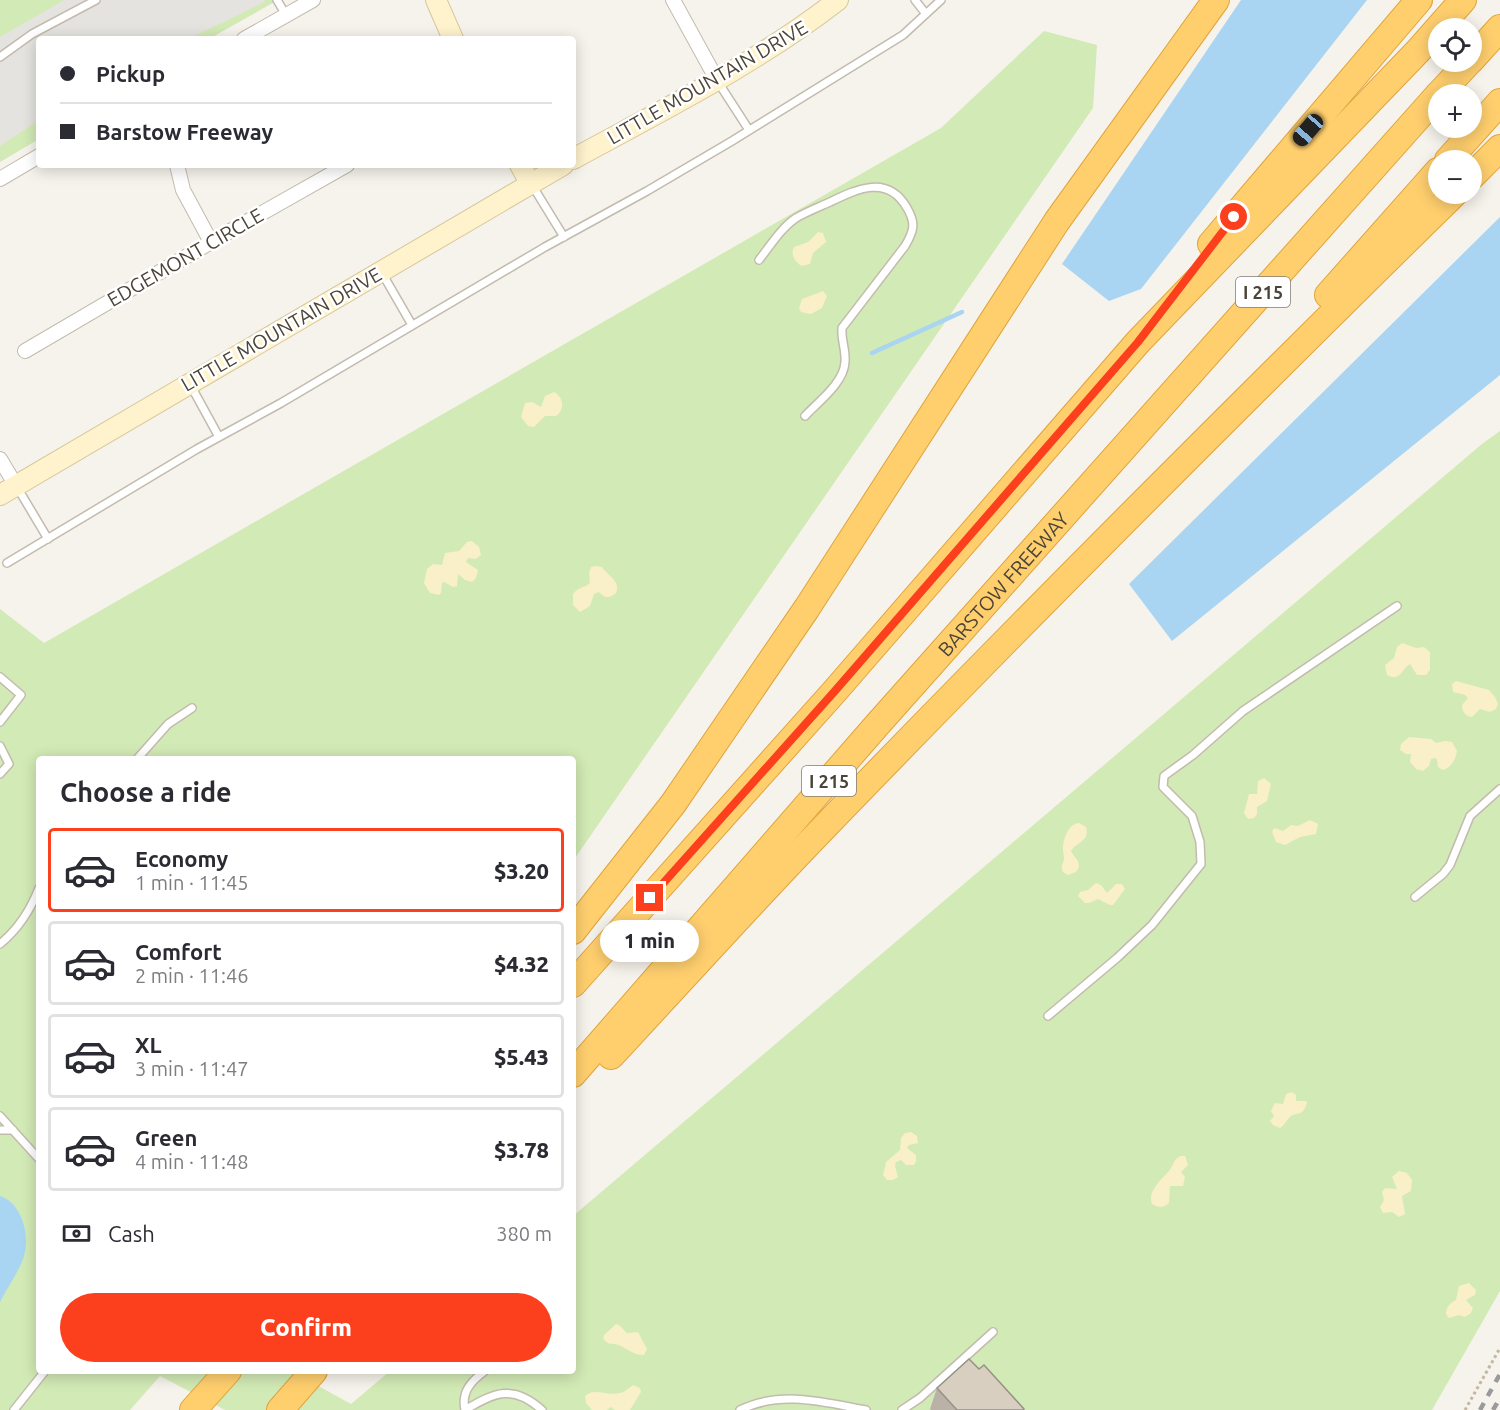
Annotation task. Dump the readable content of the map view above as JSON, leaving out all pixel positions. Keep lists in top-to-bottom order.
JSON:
{
  "streets": {
    "highway": ["I 215", "BARSTOW FREEWAY"],
    "main road": ["LITTLE MOUNTAIN DRIVE"],
    "street": ["EDGEMONT CIRCLE"]
  },
  "page": {
    "map_buttons": ["+", "−"],
    "banner": ["Pickup", "Barstow Freeway"],
    "heading": "Choose a ride",
    "list": [
      {
        "name": "Economy",
        "note": "1 min · 11:45",
        "value": "$3.20"
      },
      {
        "name": "Comfort",
        "note": "2 min · 11:46",
        "value": "$4.32"
      },
      {
        "name": "XL",
        "note": "3 min · 11:47",
        "value": "$5.43"
      },
      {
        "name": "Green",
        "note": "4 min · 11:48",
        "value": "$3.78"
      }
    ],
    "bubble": "1 min",
    "pay": ["Cash", "380 m"],
    "buttons": "Confirm"
  }
}
